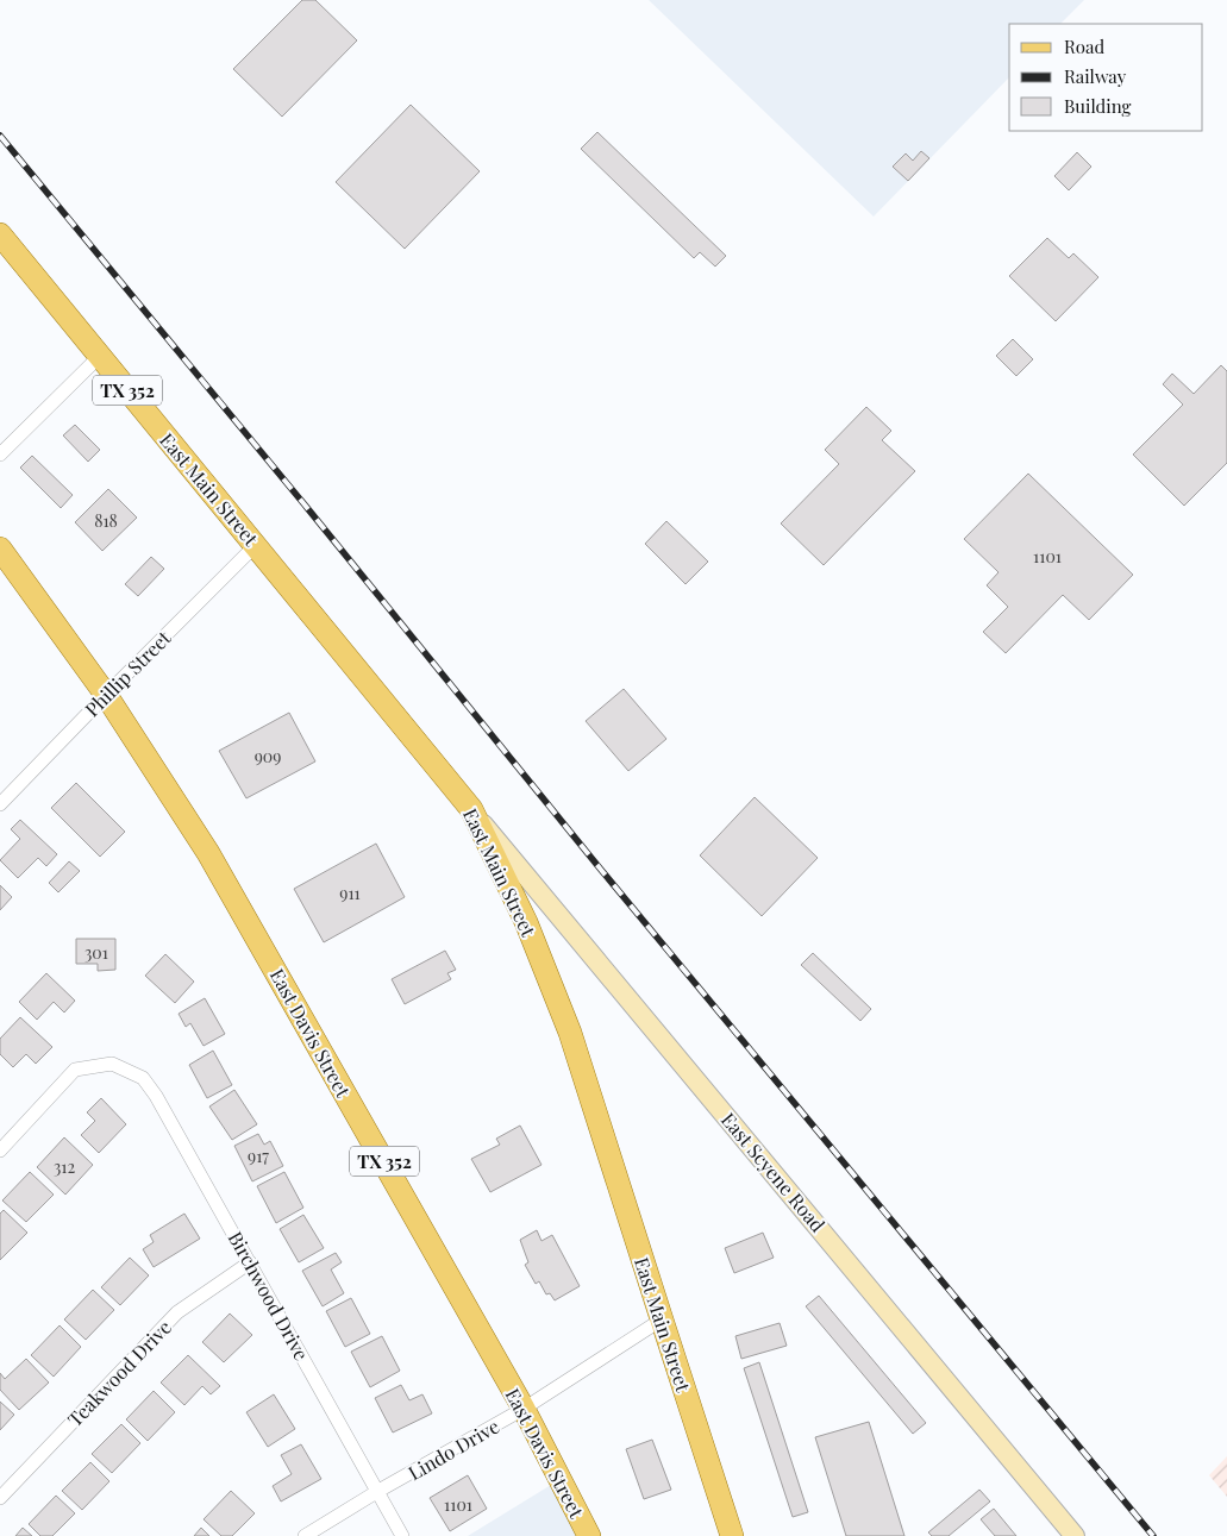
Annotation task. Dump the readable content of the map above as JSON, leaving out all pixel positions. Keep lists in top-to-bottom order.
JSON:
{
  "streets": {
    "main road": ["TX 352", "East Main Street", "East Davis Street"],
    "street": [
      "Phillip Street",
      "East Scyene Road",
      "Birchwood Drive",
      "Teakwood Drive",
      "Lindo Drive"
    ]
  },
  "crossings": [
    ["East Main Street", "Phillip Street"],
    ["East Main Street", "East Scyene Road"],
    ["East Main Street", "Lindo Drive"],
    ["Phillip Street", "East Davis Street"],
    ["East Davis Street", "Lindo Drive"],
    ["Birchwood Drive", "Teakwood Drive"],
    ["Birchwood Drive", "Lindo Drive"]
  ],
  "house_numbers": [
    "818",
    "1101",
    "909",
    "911",
    "301",
    "917",
    "312",
    "1101"
  ],
  "legend": ["Road", "Railway", "Building"]
}
